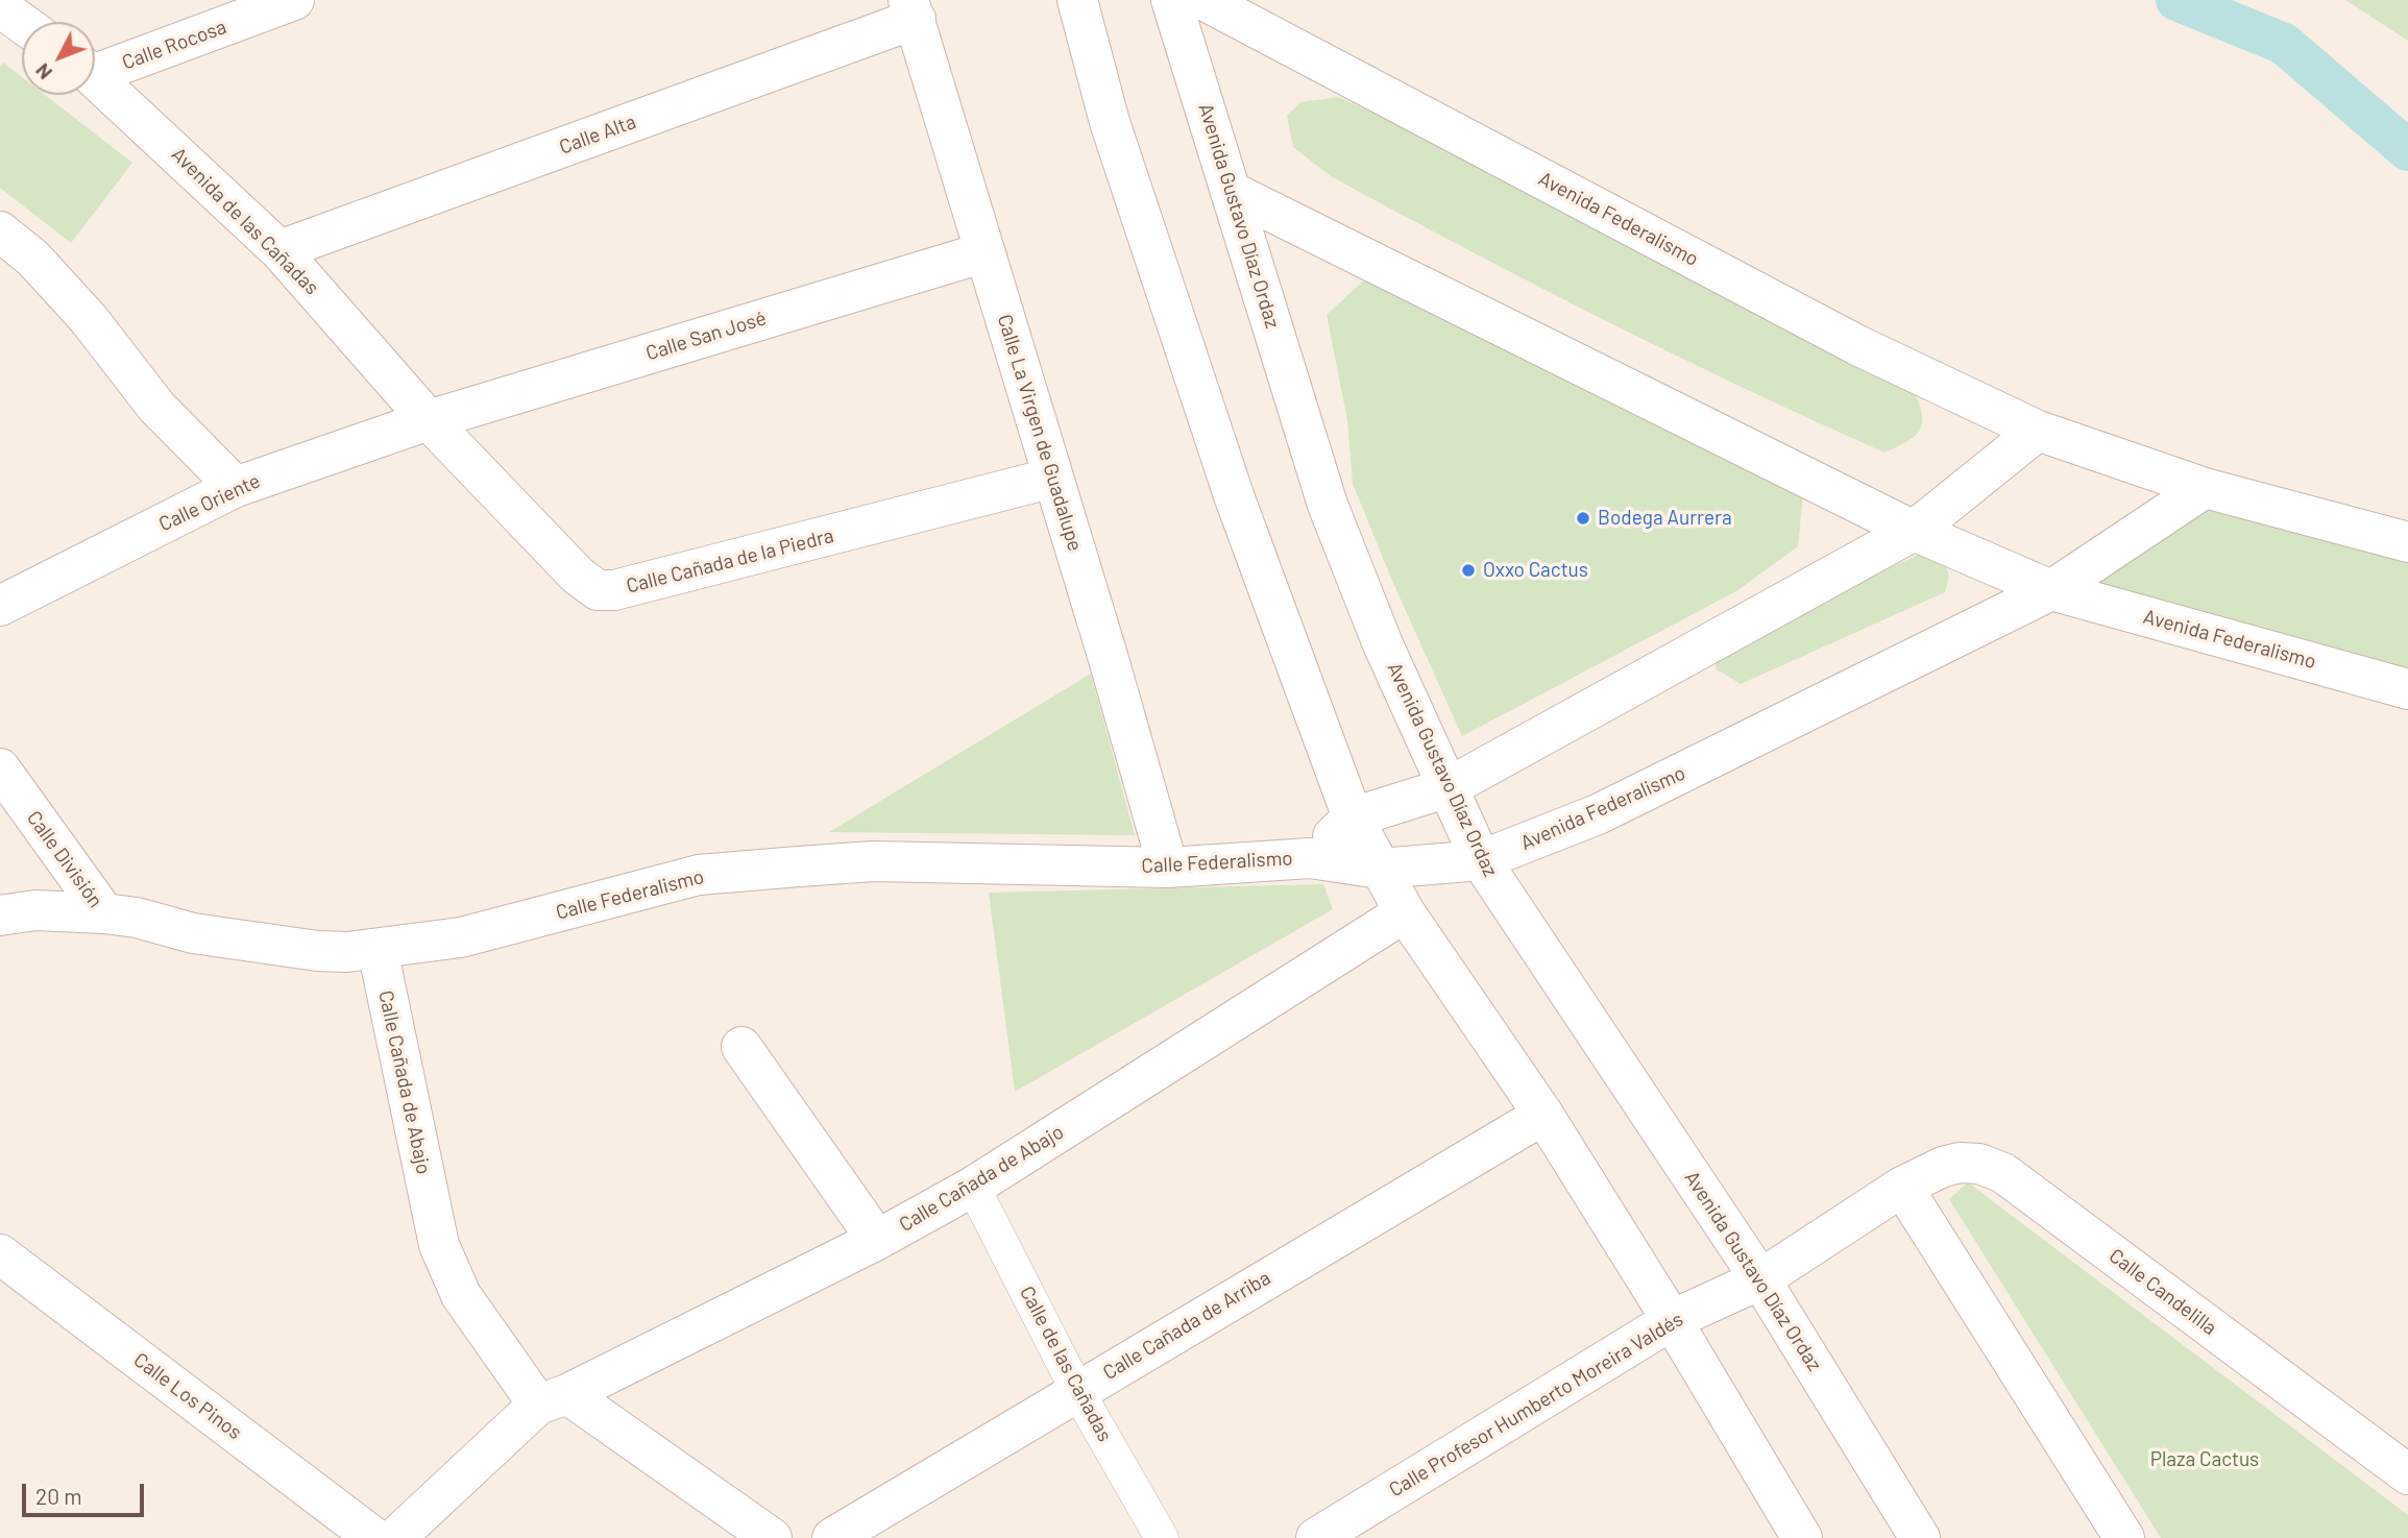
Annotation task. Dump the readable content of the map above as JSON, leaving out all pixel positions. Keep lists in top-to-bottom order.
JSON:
{
  "streets": {
    "street": [
      "Calle Rocosa",
      "Calle Alta",
      "Avenida Gustavo Díaz Ordaz",
      "Avenida Federalismo",
      "Avenida de las Cañadas",
      "Calle San José",
      "Calle La Virgen de Guadalupe",
      "Calle Oriente",
      "Calle Cañada de la Piedra",
      "Calle División",
      "Calle Federalismo",
      "Calle Cañada de Abajo",
      "Calle Candelilla",
      "Calle Cañada de Arriba",
      "Calle de las Cañadas",
      "Calle Los Pinos",
      "Calle Profesor Humberto Moreira Valdés"
    ]
  },
  "crossings": [
    ["Calle Alta", "Avenida de las Cañadas"],
    ["Calle Alta", "Calle La Virgen de Guadalupe"],
    ["Avenida Gustavo Díaz Ordaz", "Avenida Federalismo"],
    ["Avenida Gustavo Díaz Ordaz", "Calle Candelilla"],
    ["Avenida Gustavo Díaz Ordaz", "Calle Profesor Humberto Moreira Valdés"],
    ["Avenida Federalismo", "Calle Federalismo"],
    ["Avenida de las Cañadas", "Calle San José"],
    ["Avenida de las Cañadas", "Calle Oriente"],
    ["Avenida de las Cañadas", "Calle Cañada de la Piedra"],
    ["Calle San José", "Calle La Virgen de Guadalupe"],
    ["Calle San José", "Calle Oriente"],
    ["Calle San José", "Calle Cañada de la Piedra"],
    ["Calle La Virgen de Guadalupe", "Calle Cañada de la Piedra"],
    ["Calle La Virgen de Guadalupe", "Calle Federalismo"],
    ["Calle Oriente", "Calle Cañada de la Piedra"],
    ["Calle División", "Calle Federalismo"],
    ["Calle Federalismo", "Calle Cañada de Abajo"],
    ["Calle Cañada de Abajo", "Calle de las Cañadas"],
    ["Calle Candelilla", "Calle Profesor Humberto Moreira Valdés"],
    ["Calle Cañada de Arriba", "Calle de las Cañadas"]
  ],
  "parks": ["Plaza Cactus"],
  "places": ["Bodega Aurrera", "Oxxo Cactus"],
  "scale_bar": "20 m",
  "north": "bottom left"
}
